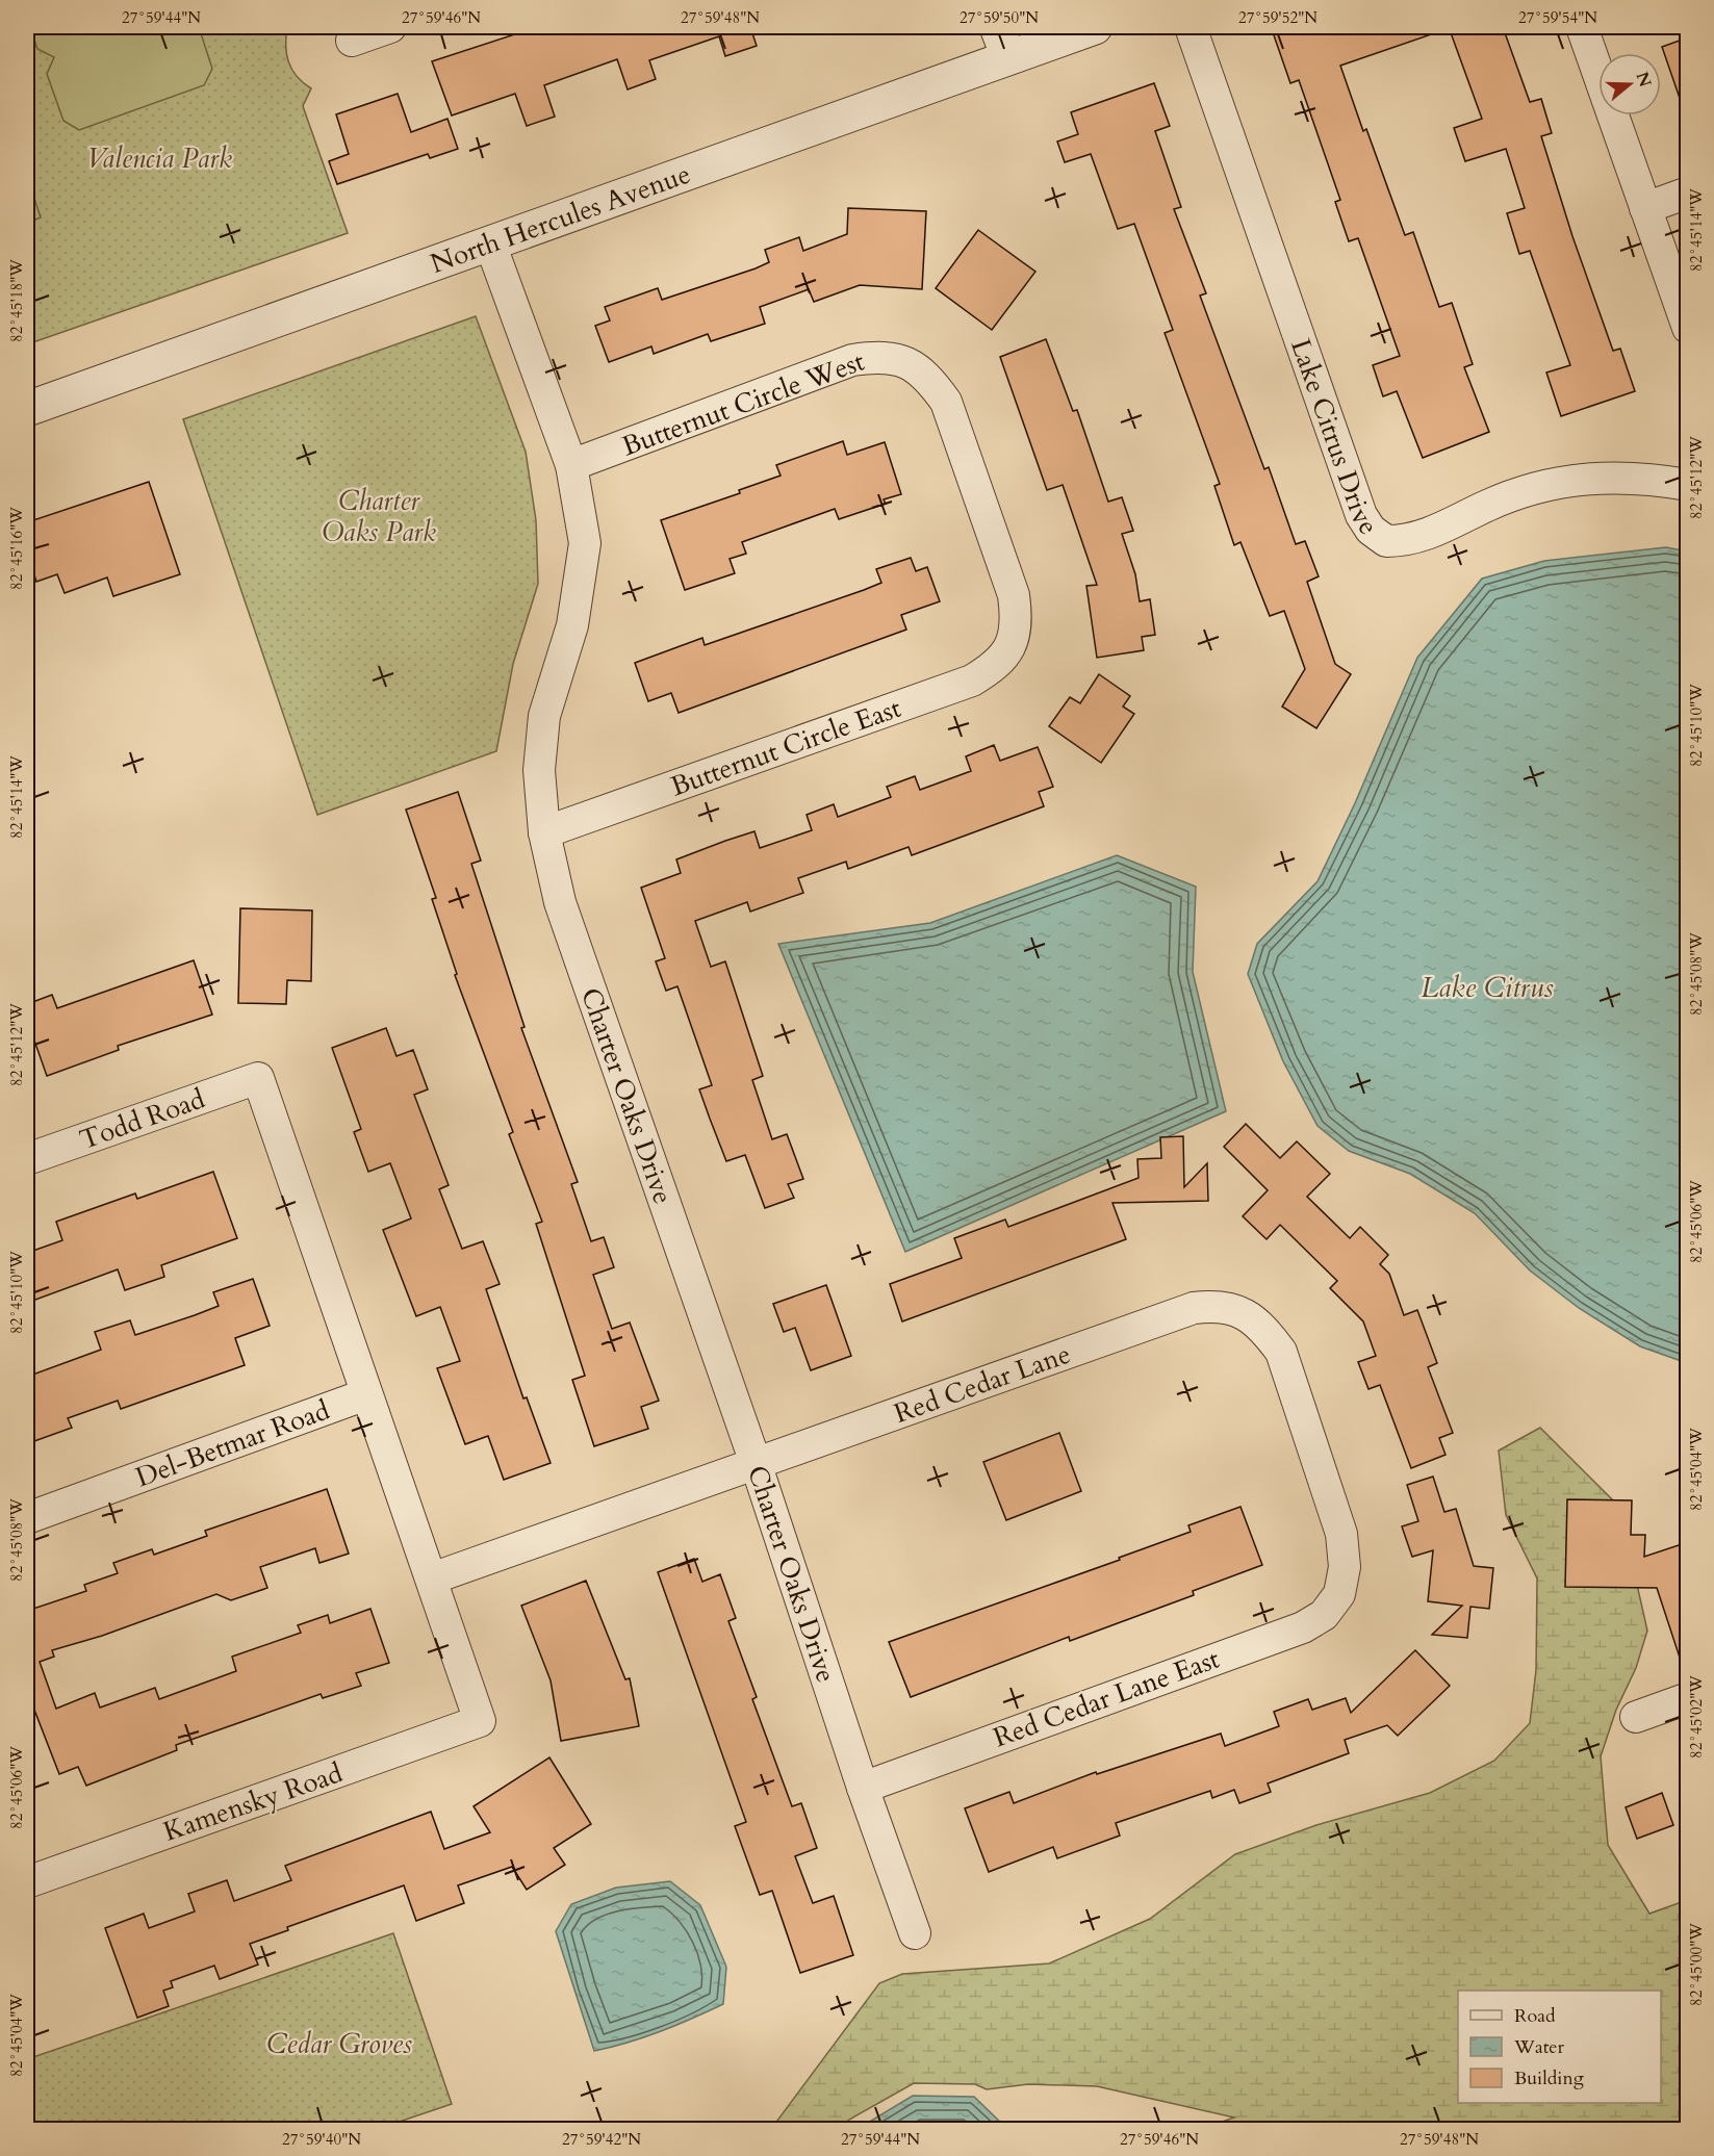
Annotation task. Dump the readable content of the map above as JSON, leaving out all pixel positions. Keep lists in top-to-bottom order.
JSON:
{
  "streets": {
    "street": [
      "North Hercules Avenue",
      "Butternut Circle West",
      "Lake Citrus Drive",
      "Butternut Circle East",
      "Charter Oaks Drive",
      "Todd Road",
      "Red Cedar Lane",
      "Del-Betmar Road",
      "Red Cedar Lane East",
      "Kamensky Road"
    ]
  },
  "crossings": [
    ["North Hercules Avenue", "Charter Oaks Drive"],
    ["Butternut Circle West", "Butternut Circle East"],
    ["Butternut Circle West", "Charter Oaks Drive"],
    ["Butternut Circle East", "Charter Oaks Drive"],
    ["Charter Oaks Drive", "Red Cedar Lane"],
    ["Charter Oaks Drive", "Red Cedar Lane East"],
    ["Todd Road", "Del-Betmar Road"],
    ["Red Cedar Lane", "Red Cedar Lane East"],
    ["Red Cedar Lane", "Kamensky Road"]
  ],
  "water": ["Lake Citrus"],
  "parks": ["Valencia Park", "Charter Oaks Park", "Cedar Groves"],
  "legend": ["Road", "Water", "Building"],
  "north": "right",
  "coordinates": [
    "27°59'44\"N",
    "27°59'46\"N",
    "27°59'48\"N",
    "27°59'50\"N",
    "27°59'52\"N",
    "27°59'54\"N",
    "82°45'14\"W",
    "82°45'18\"W",
    "82°45'12\"W",
    "82°45'16\"W",
    "82°45'10\"W",
    "82°45'08\"W",
    "82°45'06\"W",
    "82°45'04\"W",
    "82°45'02\"W",
    "82°45'00\"W",
    "27°59'40\"N",
    "27°59'42\"N"
  ]
}
